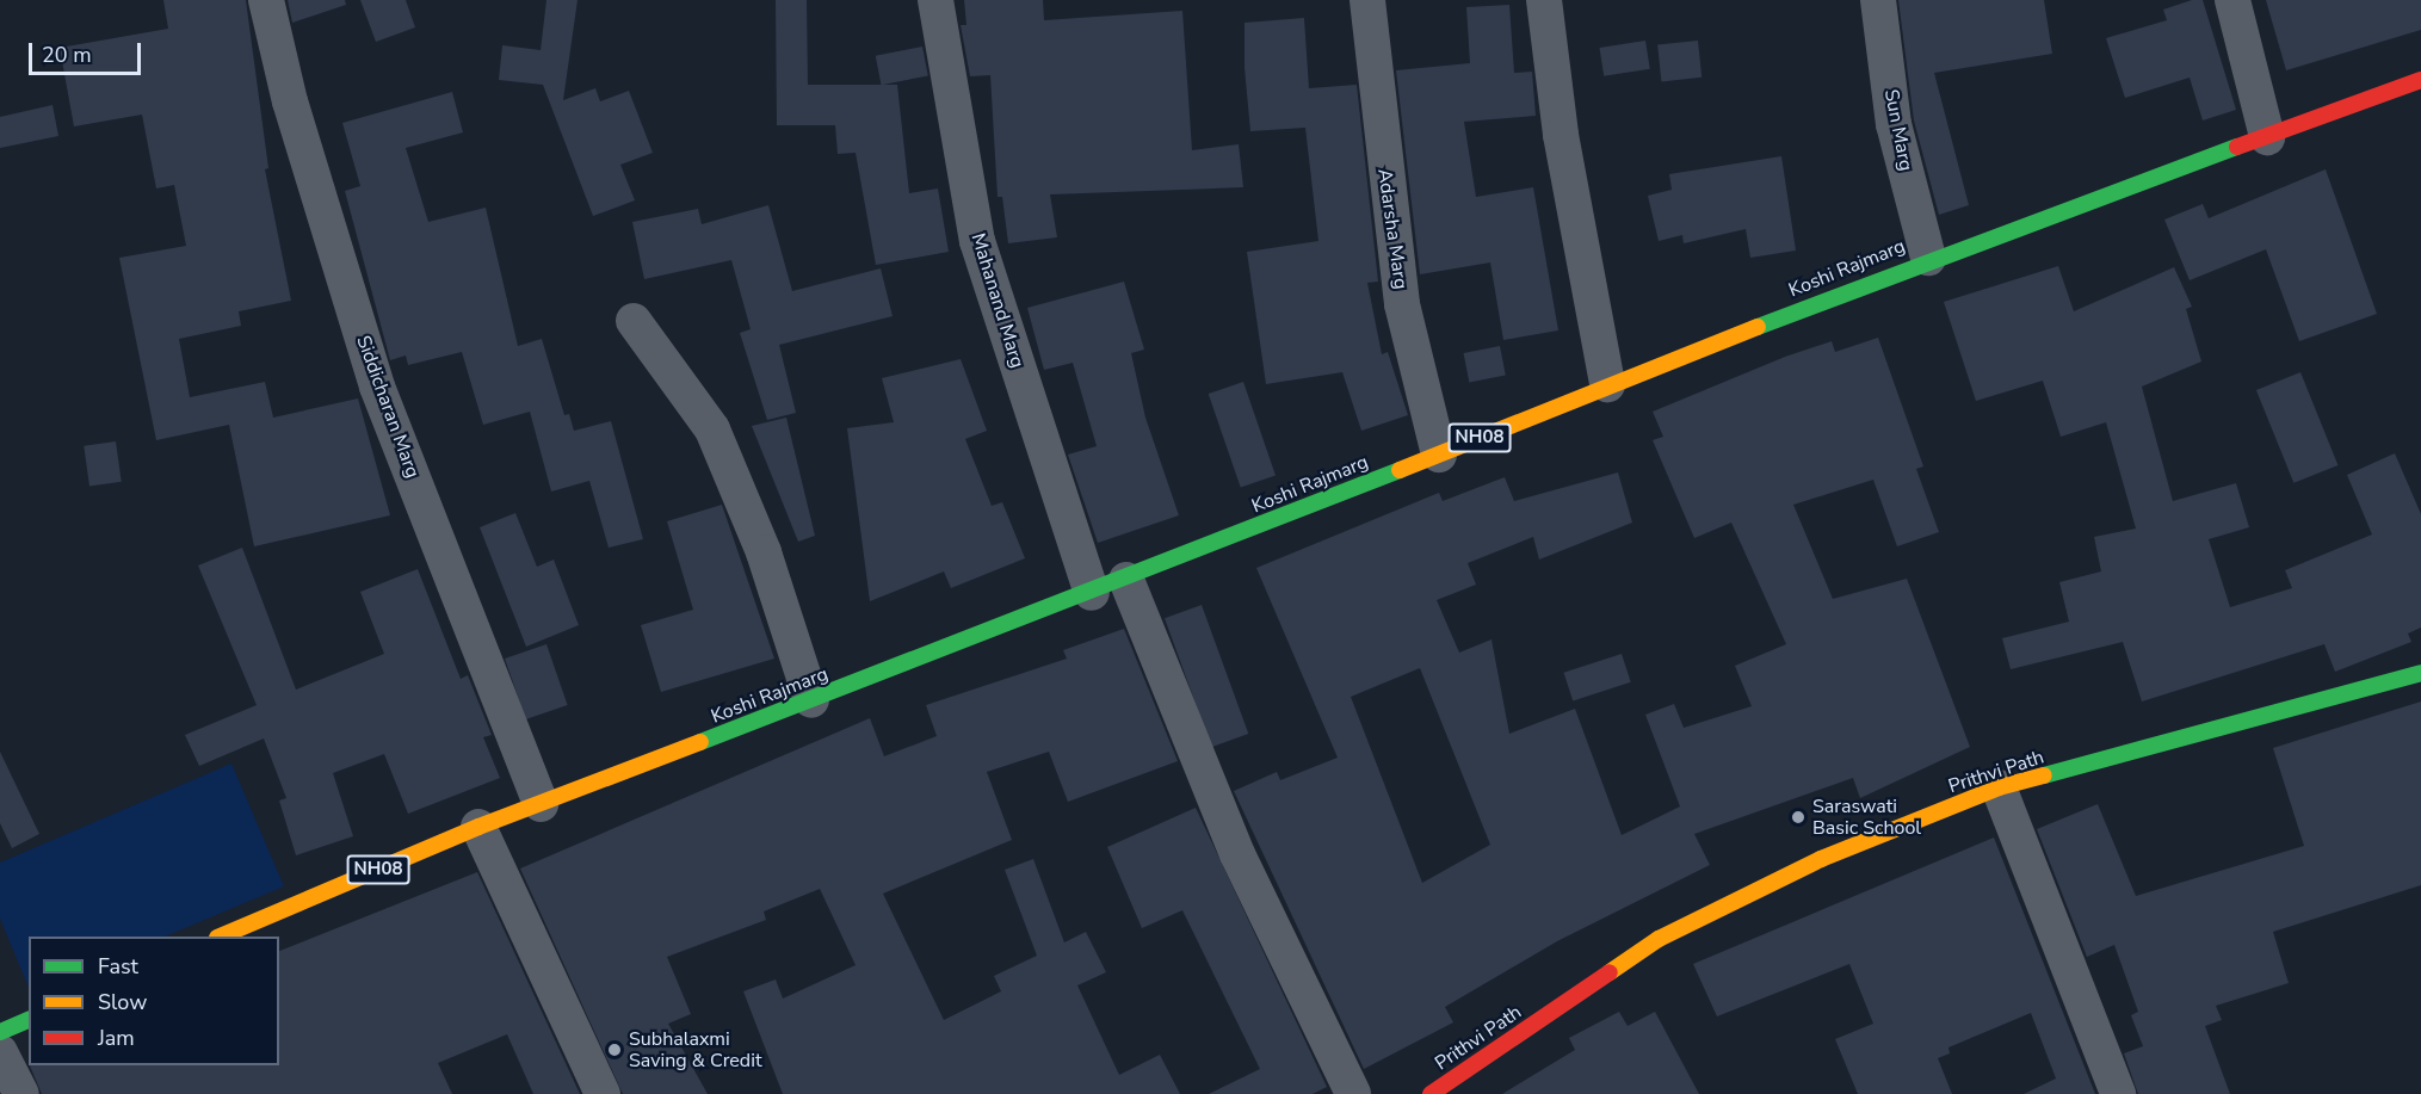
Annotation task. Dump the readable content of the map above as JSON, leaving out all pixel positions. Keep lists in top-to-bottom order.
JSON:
{
  "streets": {
    "main road": ["Koshi Rajmarg", "NH08", "Prithvi Path"],
    "street": [
      "Sun Marg",
      "Adarsha Marg",
      "Mahanand Marg",
      "Siddicharan Marg"
    ]
  },
  "crossings": [
    ["Sun Marg", "Koshi Rajmarg"],
    ["Adarsha Marg", "Koshi Rajmarg"],
    ["Koshi Rajmarg", "Mahanand Marg"],
    ["Koshi Rajmarg", "Siddicharan Marg"]
  ],
  "places": ["Saraswati Basic School", "Subhalaxmi Saving & Credit"],
  "legend": ["Fast", "Slow", "Jam"],
  "scale_bar": "20 m"
}
